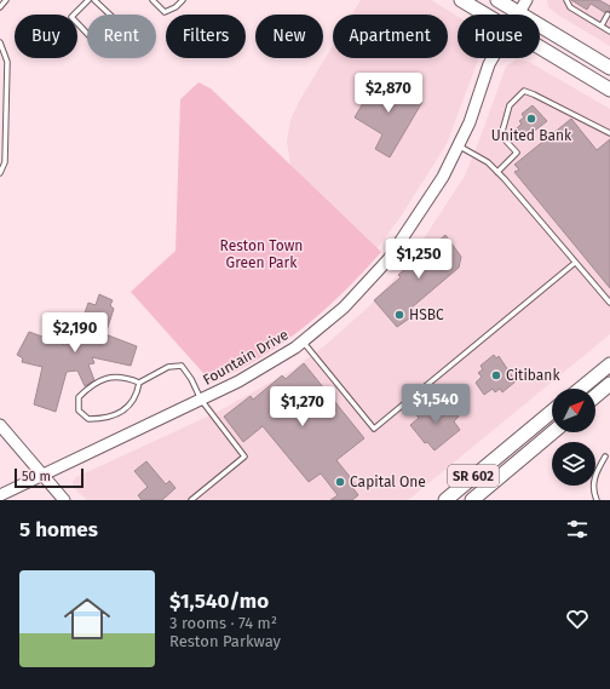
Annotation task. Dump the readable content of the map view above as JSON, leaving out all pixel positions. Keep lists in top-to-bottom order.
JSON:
{
  "streets": {
    "main road": ["SR 602"],
    "street": ["Fountain Drive"]
  },
  "parks": ["Reston Town Green Park"],
  "places": [
    "United Bank",
    "HSBC",
    "Citibank",
    "Capital One"
  ],
  "scale_bar": "50 m",
  "north": "top right",
  "page": {
    "chip": [
      "Buy",
      "Rent",
      "Filters",
      "New",
      "Apartment",
      "House"
    ],
    "price": [
      "$2,870",
      "$1,250",
      "$2,190",
      "$1,540",
      "$1,270"
    ],
    "scale": "50 m",
    "heading": "5 homes",
    "list": [
      {
        "name": "$1,540/mo",
        "note": "3 rooms · 74 m² · Reston Parkway"
      }
    ]
  }
}
